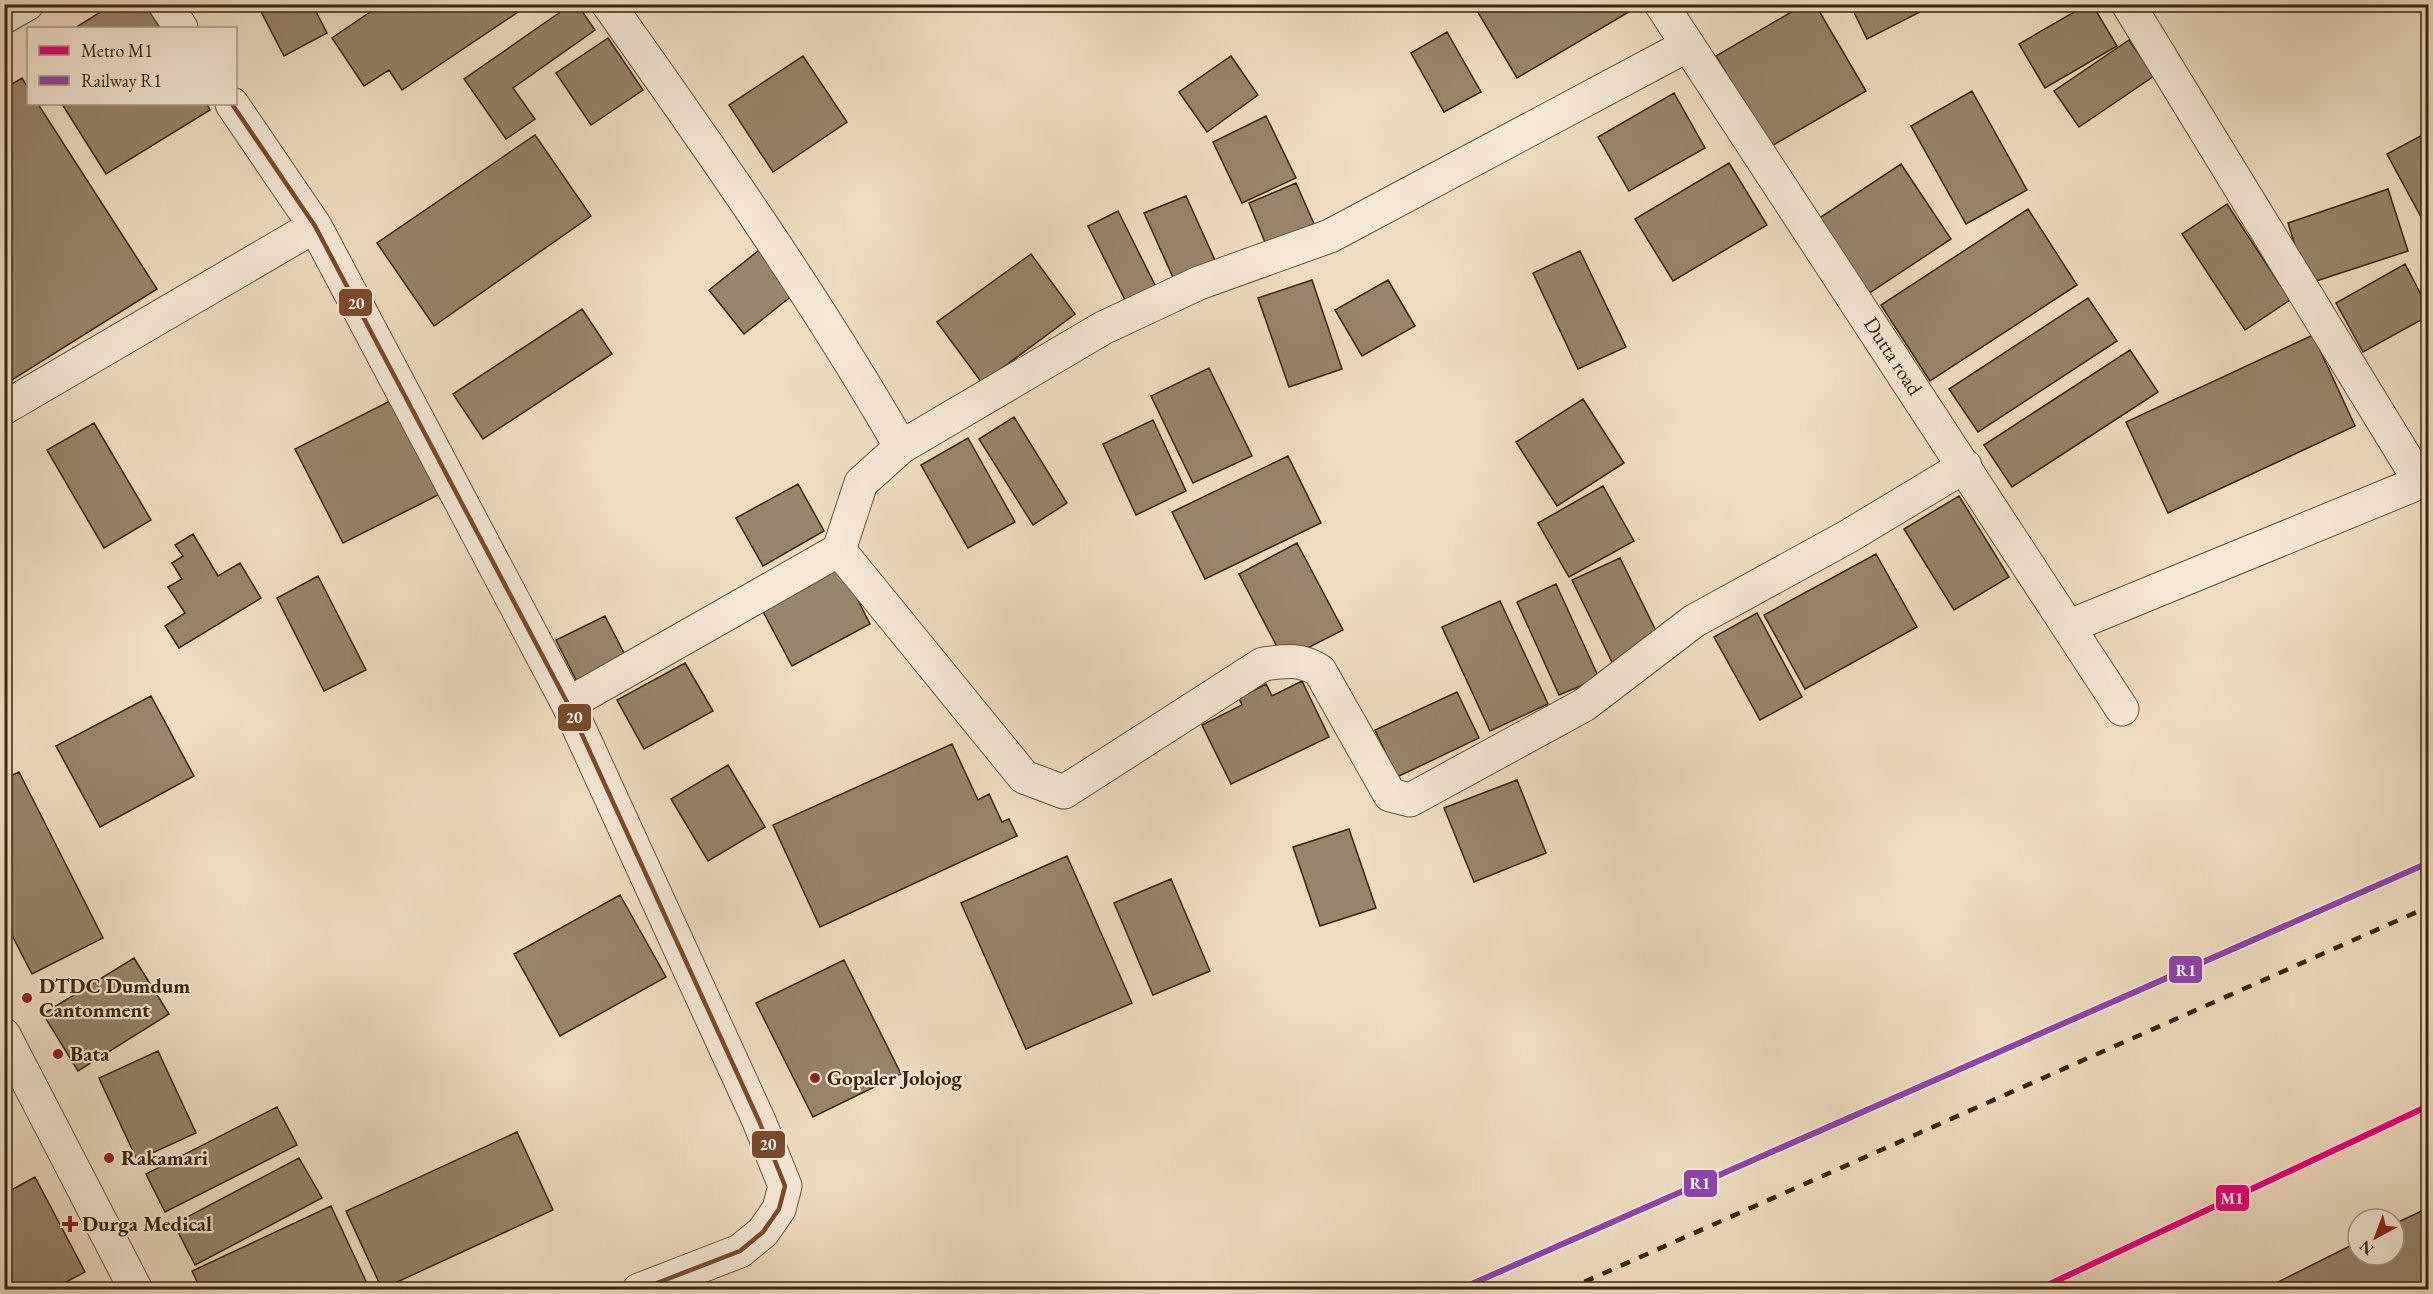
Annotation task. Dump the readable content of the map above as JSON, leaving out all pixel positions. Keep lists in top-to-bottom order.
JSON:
{
  "streets": {
    "street": ["Dutta road"]
  },
  "places": {
    "other": [
      "DTDC Dumdum Cantonment",
      "Bata",
      "Gopaler Jolojog",
      "Rakamari"
    ],
    "health": ["Durga Medical"]
  },
  "lines": ["transit line 20", "rail line R1", "metro line M1"],
  "legend": ["Metro M1", "Railway R1"],
  "north": "bottom left"
}
